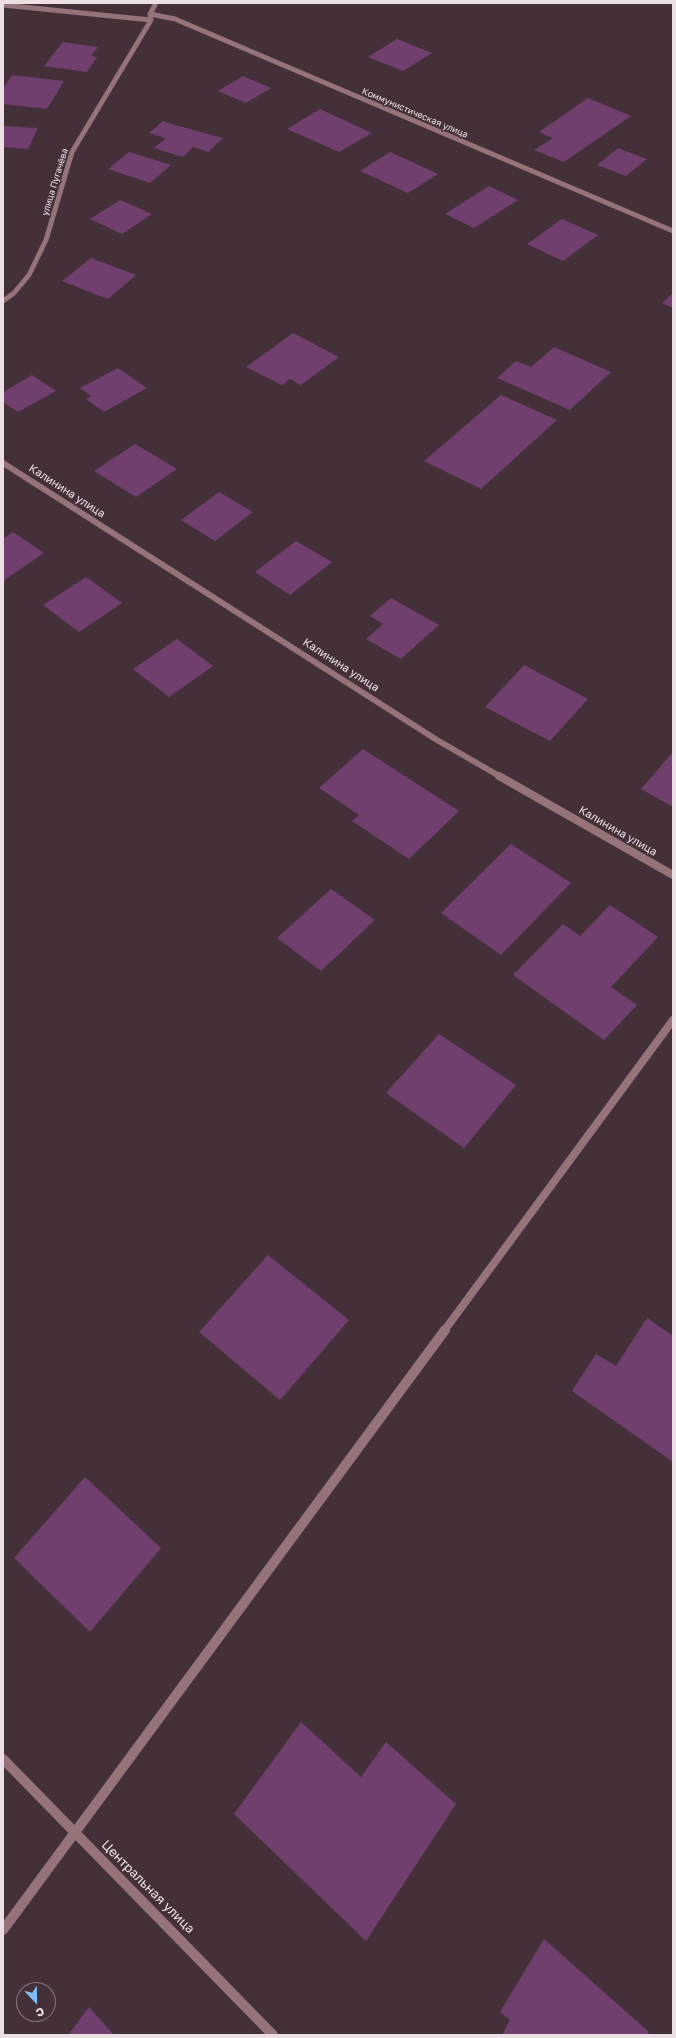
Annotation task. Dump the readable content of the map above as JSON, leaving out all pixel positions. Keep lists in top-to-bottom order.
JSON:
{
  "streets": {
    "street": [
      "Коммунистическая улица",
      "улица Пугачёва",
      "Калинина улица",
      "Центральная улица"
    ]
  },
  "north": "bottom"
}
